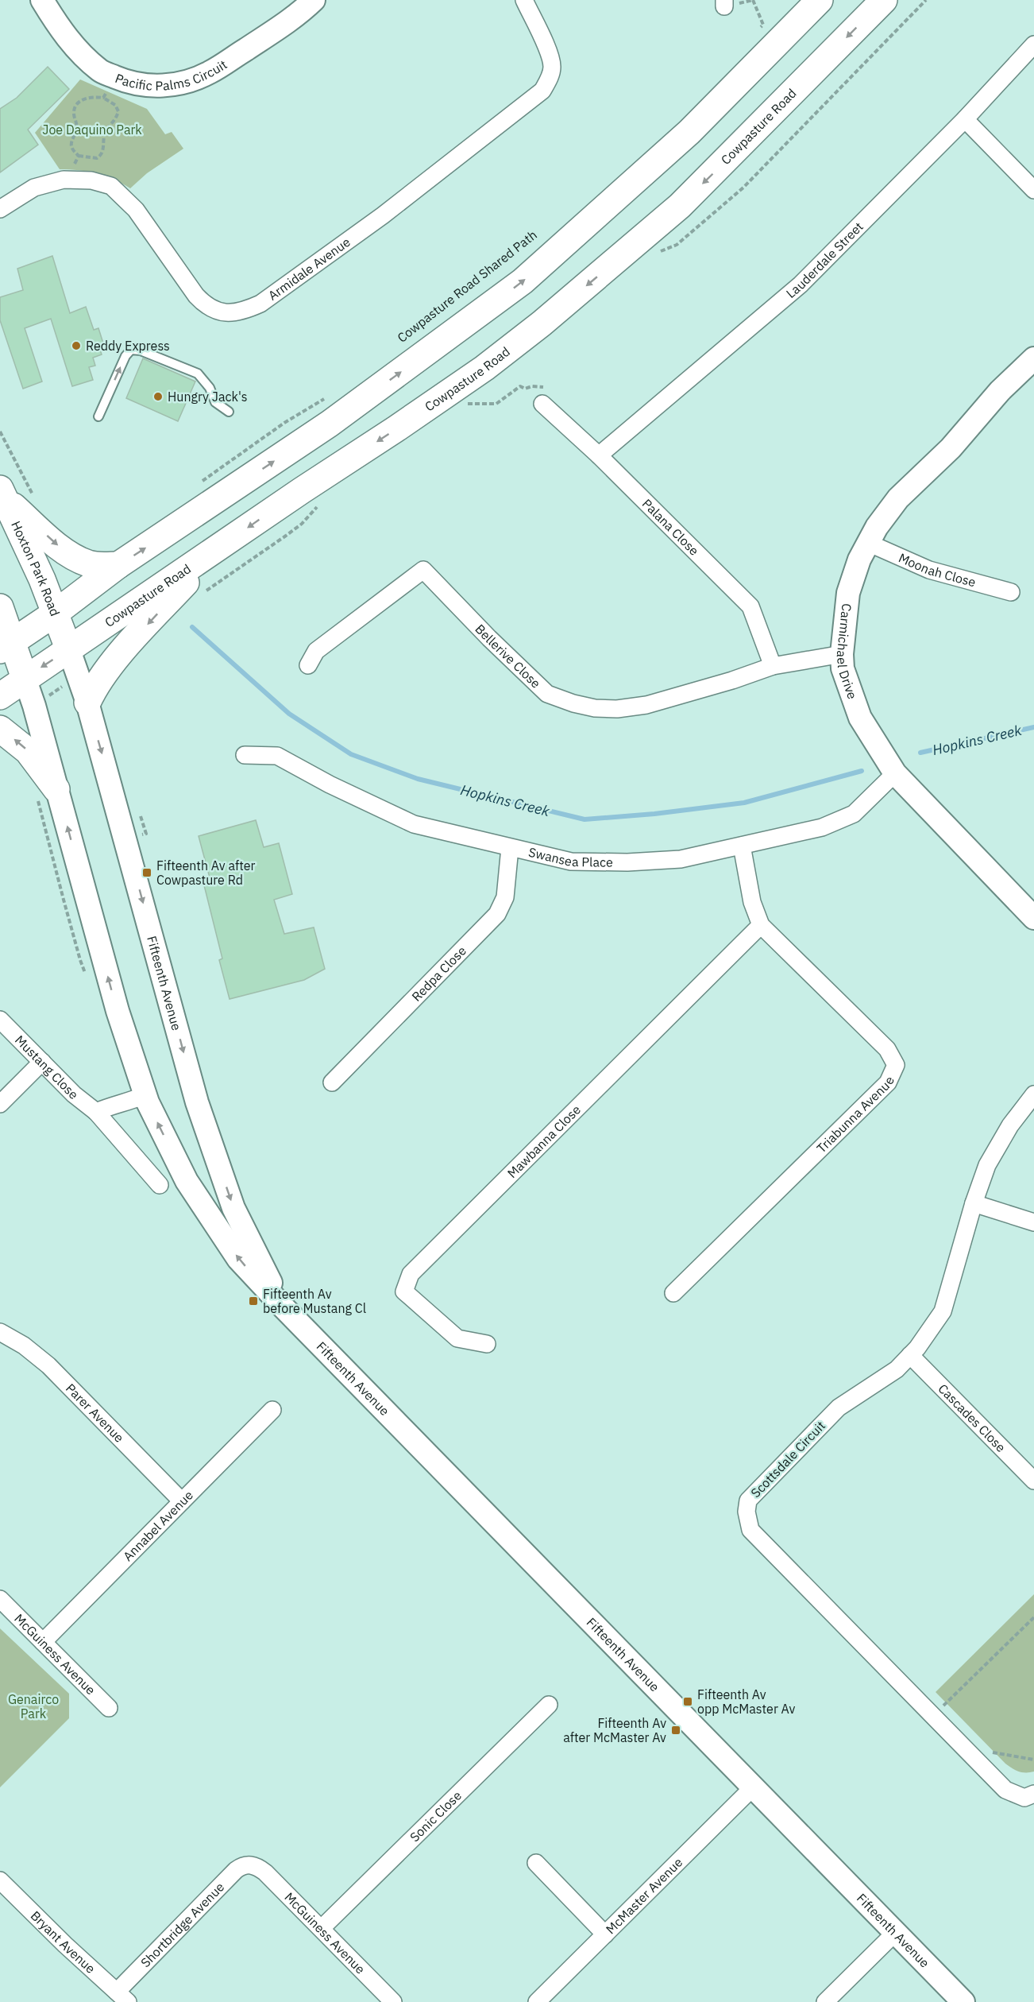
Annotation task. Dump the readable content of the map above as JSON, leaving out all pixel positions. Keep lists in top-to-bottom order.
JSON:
{
  "streets": {
    "main road": [
      "Pacific Palms Circuit",
      "Cowpasture Road",
      "Hoxton Park Road",
      "Carmichael Drive",
      "Fifteenth Avenue"
    ],
    "street": [
      "Lauderdale Street",
      "Armidale Avenue",
      "Palana Close",
      "Moonah Close",
      "Bellerive Close",
      "Swansea Place",
      "Redpa Close",
      "Mustang Close",
      "Triabunna Avenue",
      "Mawbanna Close",
      "Parer Avenue",
      "Cascades Close",
      "Scottsdale Circuit",
      "Annabel Avenue",
      "McGuiness Avenue",
      "Sonic Close",
      "McMaster Avenue",
      "Shortbridge Avenue",
      "Bryant Avenue"
    ]
  },
  "crossings": [
    ["Cowpasture Road", "Hoxton Park Road"],
    ["Cowpasture Road", "Fifteenth Avenue"],
    ["Lauderdale Street", "Palana Close"],
    ["Palana Close", "Bellerive Close"],
    ["Hoxton Park Road", "Fifteenth Avenue"],
    ["Moonah Close", "Carmichael Drive"],
    ["Carmichael Drive", "Bellerive Close"],
    ["Carmichael Drive", "Swansea Place"],
    ["Swansea Place", "Redpa Close"],
    ["Swansea Place", "Triabunna Avenue"],
    ["Fifteenth Avenue", "McMaster Avenue"],
    ["Triabunna Avenue", "Mawbanna Close"],
    ["Parer Avenue", "Annabel Avenue"],
    ["Cascades Close", "Scottsdale Circuit"],
    ["Annabel Avenue", "McGuiness Avenue"],
    ["McGuiness Avenue", "Sonic Close"],
    ["McGuiness Avenue", "Shortbridge Avenue"],
    ["Shortbridge Avenue", "Bryant Avenue"]
  ],
  "water": ["Hopkins Creek"],
  "parks": ["Joe Daquino Park", "Genairco Park"],
  "places": {
    "other": ["Reddy Express", "Hungry Jack's"],
    "transit": [
      "Fifteenth Av after Cowpasture Rd",
      "Fifteenth Av before Mustang Cl",
      "Fifteenth Av opp McMaster Av",
      "Fifteenth Av after McMaster Av"
    ]
  }
}
